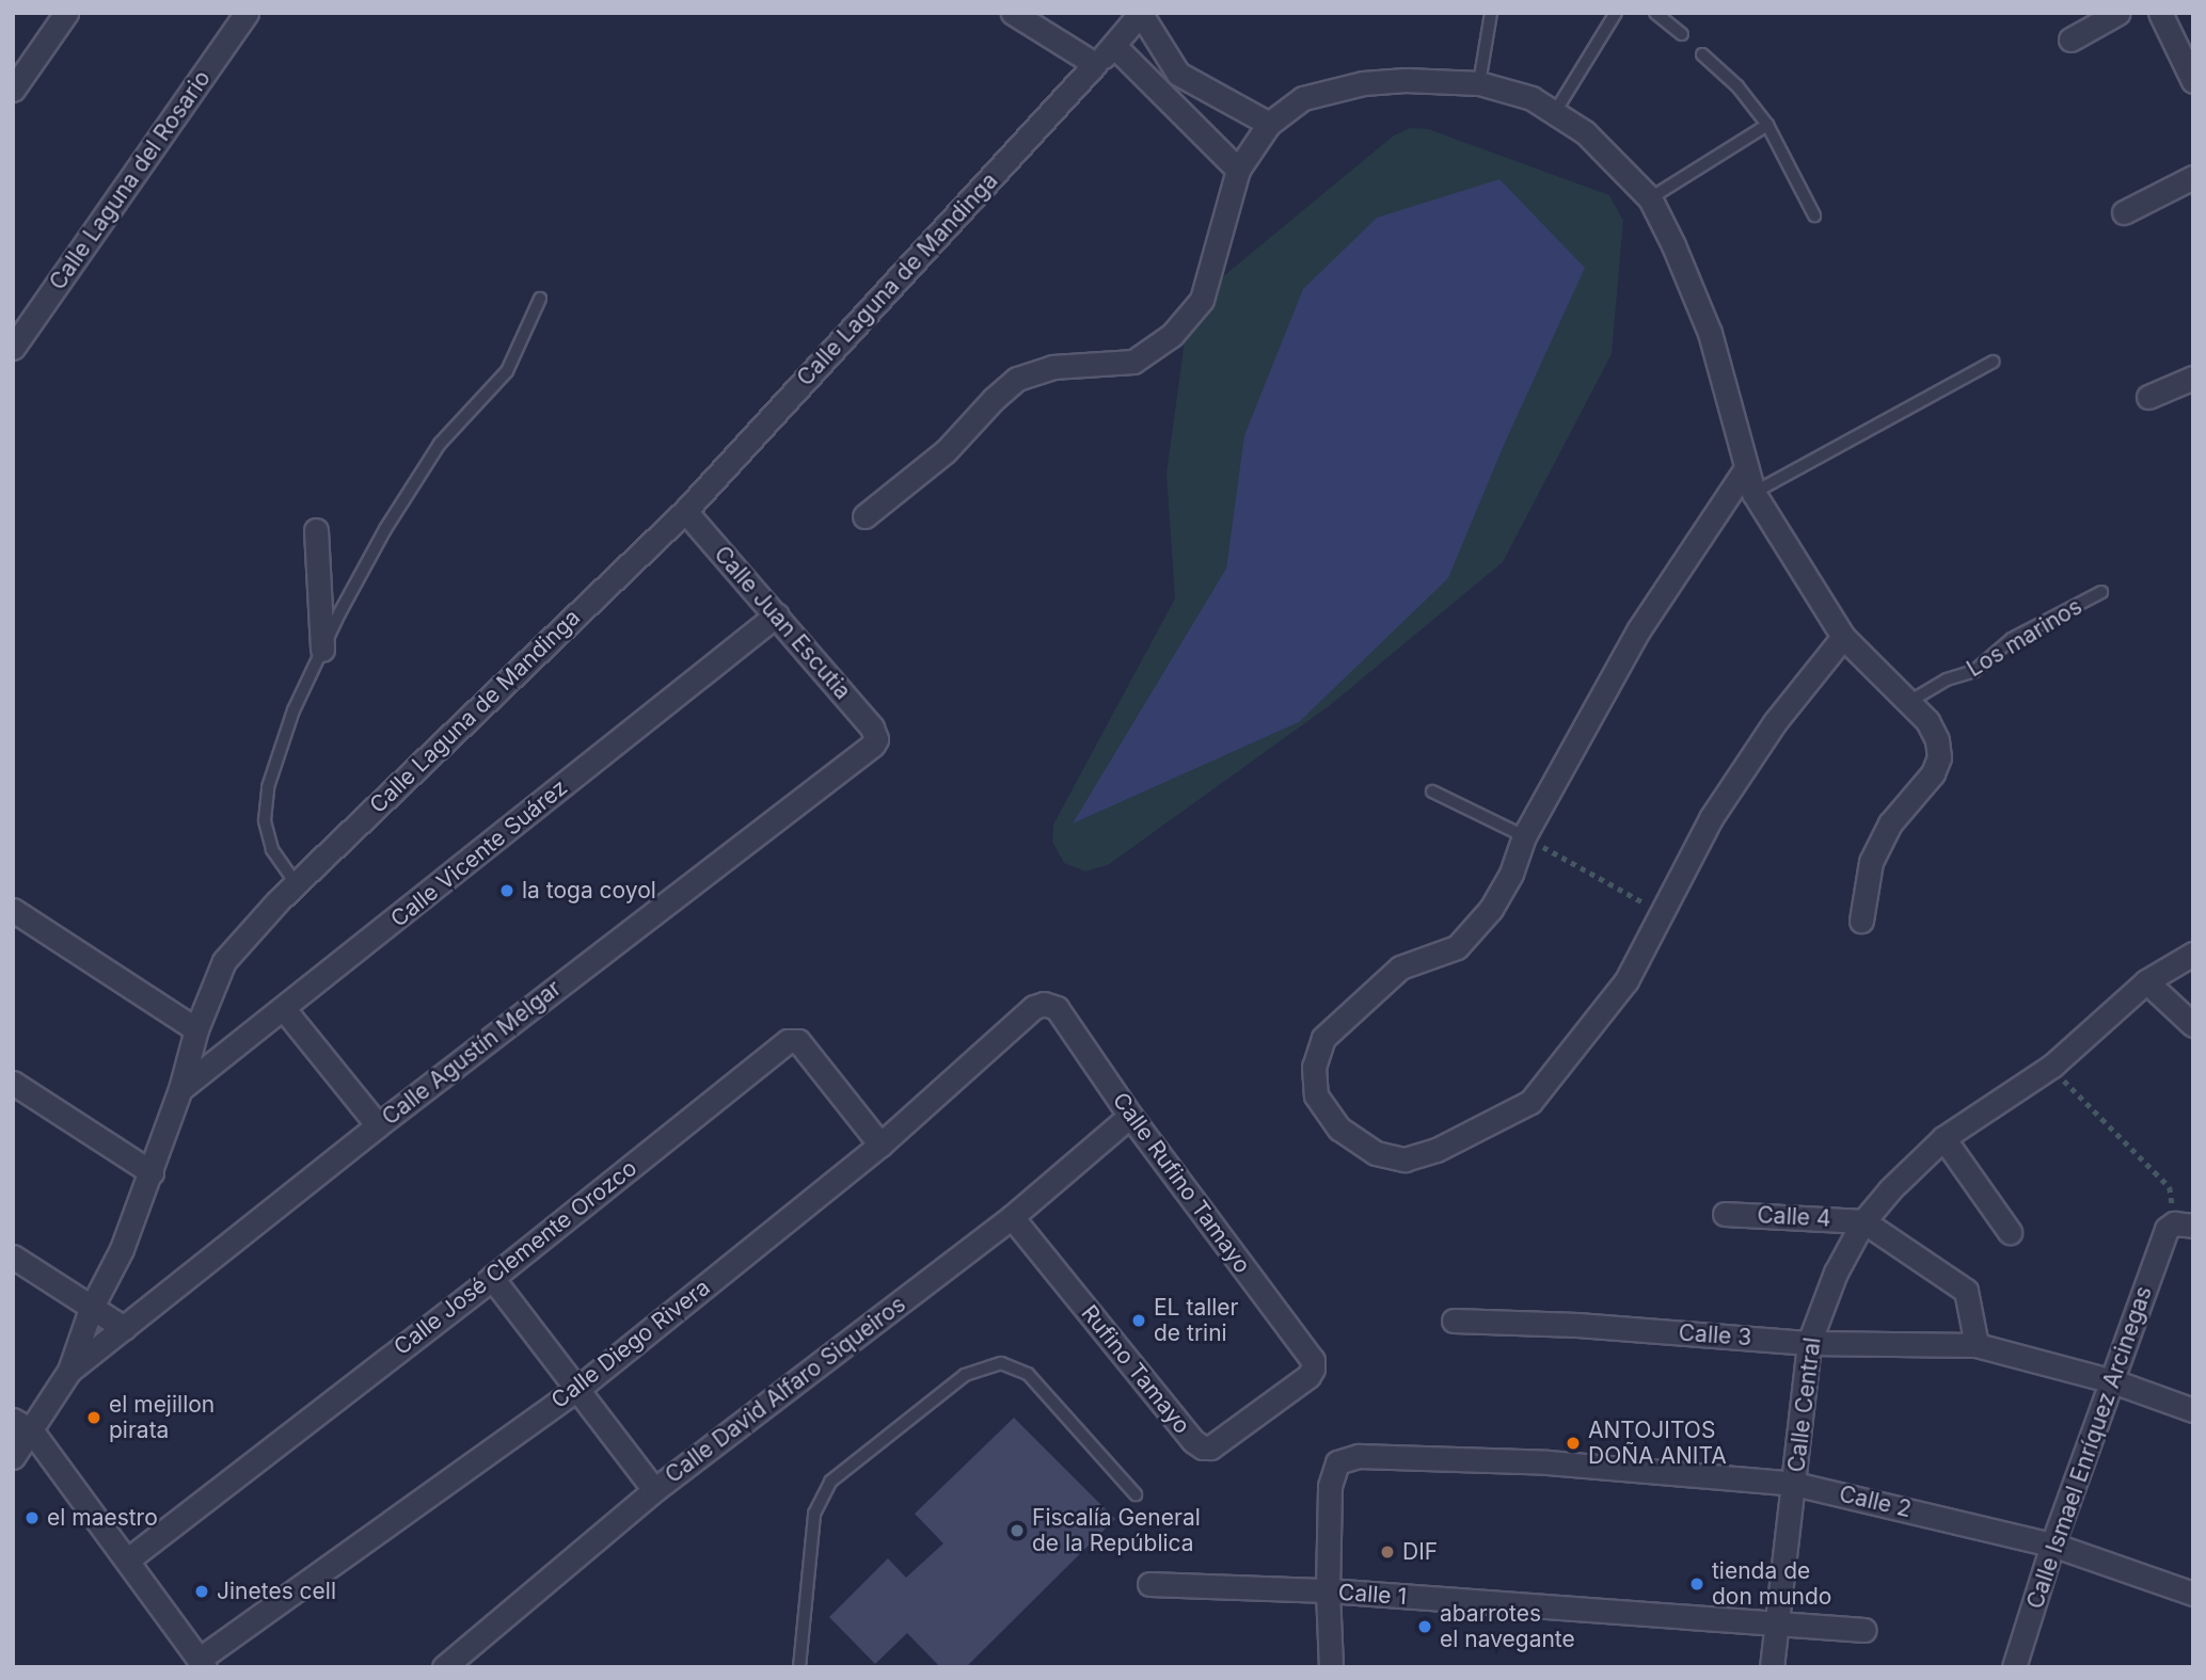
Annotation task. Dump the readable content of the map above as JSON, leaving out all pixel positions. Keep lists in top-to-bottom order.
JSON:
{
  "streets": {
    "street": [
      "Calle Laguna del Rosario",
      "Calle Laguna de Mandinga",
      "Calle Juan Escutia",
      "Calle Vicente Suárez",
      "Calle Agustín Melgar",
      "Calle Rufino Tamayo",
      "Calle 4",
      "Calle José Clemente Orozco",
      "Calle 3",
      "Calle Diego Rivera",
      "Rufino Tamayo",
      "Calle David Alfaro Siqueiros",
      "Calle Central",
      "Calle Ismael Enríquez Arcinegas",
      "Calle 2",
      "Calle 1"
    ],
    "lane": ["Los marinos"]
  },
  "crossings": [
    ["Calle Laguna de Mandinga", "Calle Juan Escutia"],
    ["Calle Laguna de Mandinga", "Calle Vicente Suárez"],
    ["Calle Laguna de Mandinga", "Calle Agustín Melgar"],
    ["Calle Juan Escutia", "Calle Vicente Suárez"],
    ["Calle Juan Escutia", "Calle Agustín Melgar"],
    ["Calle Rufino Tamayo", "Calle Diego Rivera"],
    ["Calle Rufino Tamayo", "Rufino Tamayo"],
    ["Calle Rufino Tamayo", "Calle David Alfaro Siqueiros"],
    ["Calle 4", "Calle Central"],
    ["Calle José Clemente Orozco", "Calle Diego Rivera"],
    ["Calle 3", "Calle Central"],
    ["Calle 3", "Calle Ismael Enríquez Arcinegas"],
    ["Rufino Tamayo", "Calle David Alfaro Siqueiros"],
    ["Calle Central", "Calle 2"],
    ["Calle Central", "Calle 1"],
    ["Calle Ismael Enríquez Arcinegas", "Calle 2"],
    ["Calle 2", "Calle 1"]
  ],
  "places": [
    "la toga coyol",
    "EL taller de trini",
    "el mejillon pirata",
    "ANTOJITOS DOÑA ANITA",
    "el maestro",
    "Fiscalía General de la República",
    "DIF",
    "tienda de don mundo",
    "Jinetes cell",
    "abarrotes el navegante"
  ]
}
